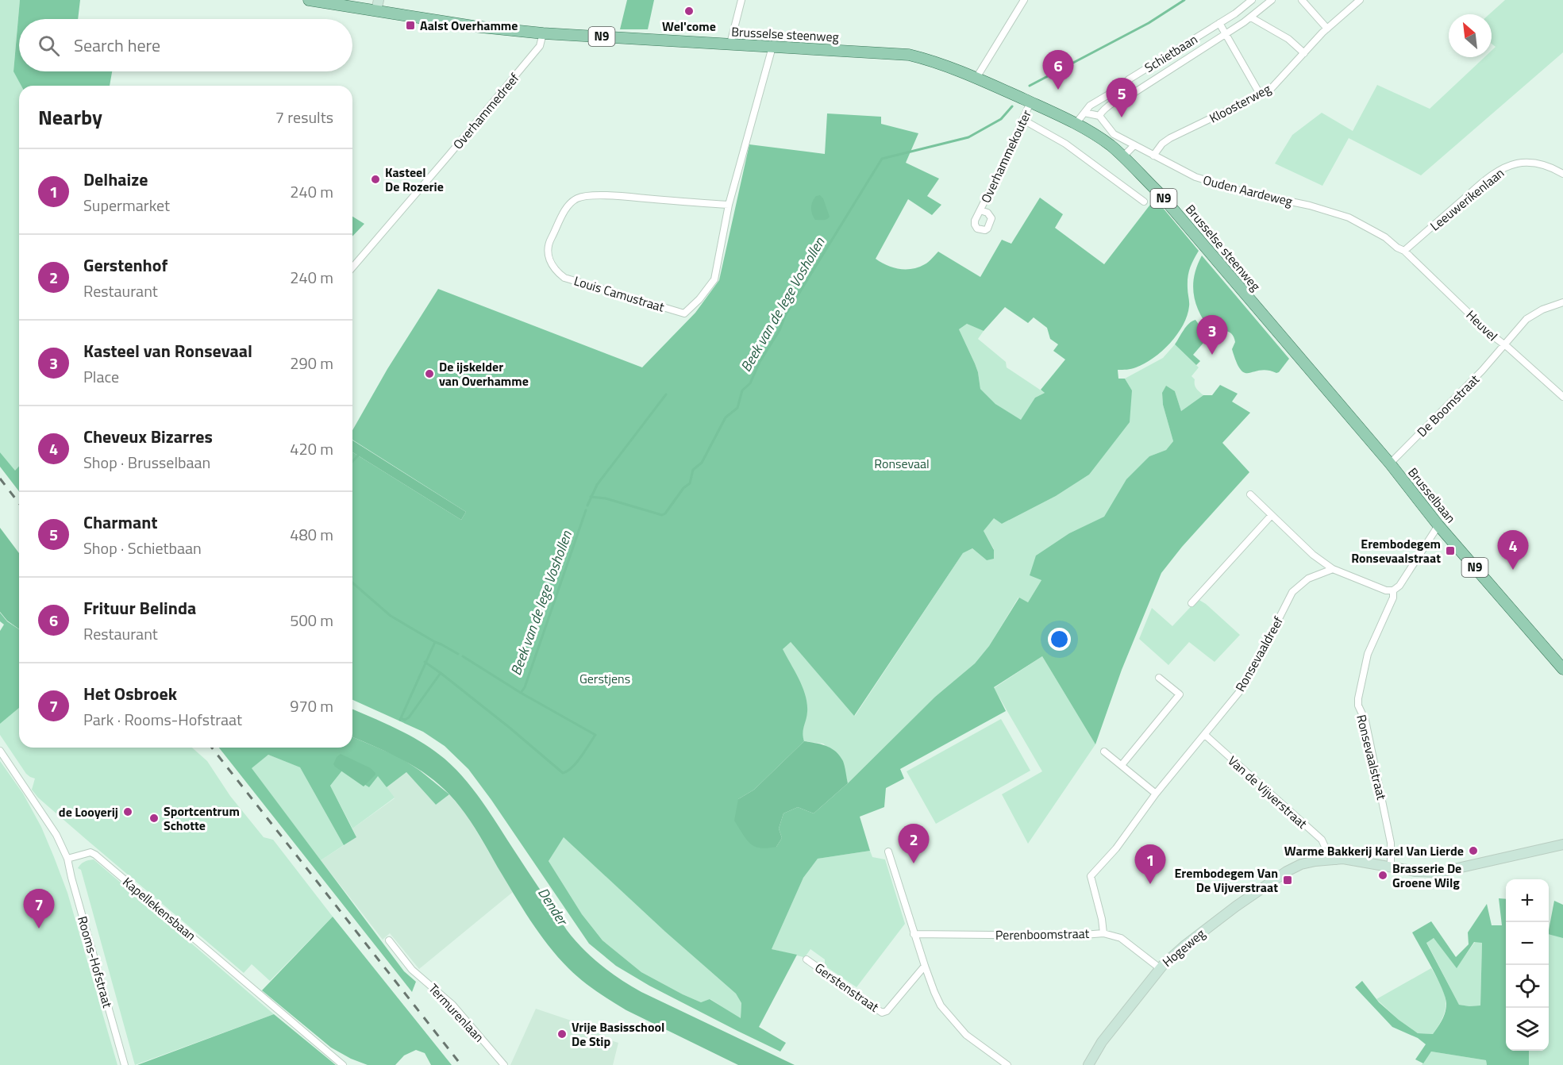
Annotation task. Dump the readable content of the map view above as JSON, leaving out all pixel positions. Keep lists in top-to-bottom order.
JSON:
{
  "streets": {
    "main road": ["Brusselse steenweg", "N9", "Brusselbaan"],
    "street": [
      "Schietbaan",
      "Kloosterweg",
      "Overhammedreef",
      "Overhammekouter",
      "Ouden Aardeweg",
      "Leeuwerikenlaan",
      "Louis Camustraat",
      "Heuvel",
      "De Boomstraat",
      "Ronsevaaldreef",
      "Ronsevaalstraat",
      "Van de Vijverstraat",
      "Kapellekensbaan",
      "Perenboomstraat",
      "Hogeweg",
      "Rooms-Hofstraat",
      "Gerstenstraat",
      "Termurenlaan"
    ]
  },
  "crossings": [
    ["Brusselse steenweg", "Schietbaan"],
    ["Brusselse steenweg", "Overhammedreef"],
    ["Brusselse steenweg", "Overhammekouter"],
    ["Brusselse steenweg", "Louis Camustraat"],
    ["Brusselse steenweg", "Brusselbaan"],
    ["Schietbaan", "Ouden Aardeweg"],
    ["Kloosterweg", "Ouden Aardeweg"],
    ["Ouden Aardeweg", "Leeuwerikenlaan"],
    ["Ouden Aardeweg", "Heuvel"],
    ["Leeuwerikenlaan", "Heuvel"],
    ["Heuvel", "De Boomstraat"],
    ["De Boomstraat", "Brusselbaan"],
    ["Brusselbaan", "Ronsevaalstraat"],
    ["Ronsevaaldreef", "Van de Vijverstraat"],
    ["Ronsevaaldreef", "Perenboomstraat"],
    ["Ronsevaalstraat", "Hogeweg"],
    ["Van de Vijverstraat", "Hogeweg"],
    ["Kapellekensbaan", "Rooms-Hofstraat"],
    ["Perenboomstraat", "Hogeweg"]
  ],
  "water": ["Beek van de lege Voshollen", "Dender"],
  "parks": ["Ronsevaal", "Gerstjens"],
  "places": {
    "other": [
      "Wel'come",
      "Kasteel De Rozerie",
      "De ijskelder van Overhamme",
      "de Looyerij",
      "Sportcentrum Schotte",
      "Warme Bakkerij Karel Van Lierde",
      "Brasserie De Groene Wilg",
      "Vrije Basisschool De Stip"
    ],
    "transit": ["Aalst Overhamme", "Erembodegem Ronsevaalstraat", "Erembodegem Van De Vijverstraat"]
  },
  "north": "top left",
  "page": {
    "search": "Search here",
    "pins": [
      "6",
      "5",
      "3",
      "4",
      "2",
      "1",
      "7"
    ],
    "heading": ["Nearby", "7 results"],
    "list": [
      {
        "mark": "1",
        "name": "Delhaize",
        "note": "Supermarket",
        "value": "240 m"
      },
      {
        "mark": "2",
        "name": "Gerstenhof",
        "note": "Restaurant",
        "value": "240 m"
      },
      {
        "mark": "3",
        "name": "Kasteel van Ronsevaal",
        "note": "Place",
        "value": "290 m"
      },
      {
        "mark": "4",
        "name": "Cheveux Bizarres",
        "note": "Shop · Brusselbaan",
        "value": "420 m"
      },
      {
        "mark": "5",
        "name": "Charmant",
        "note": "Shop · Schietbaan",
        "value": "480 m"
      },
      {
        "mark": "6",
        "name": "Frituur Belinda",
        "note": "Restaurant",
        "value": "500 m"
      },
      {
        "mark": "7",
        "name": "Het Osbroek",
        "note": "Park · Rooms-Hofstraat",
        "value": "970 m"
      }
    ],
    "map_buttons": ["+", "−"]
  }
}
